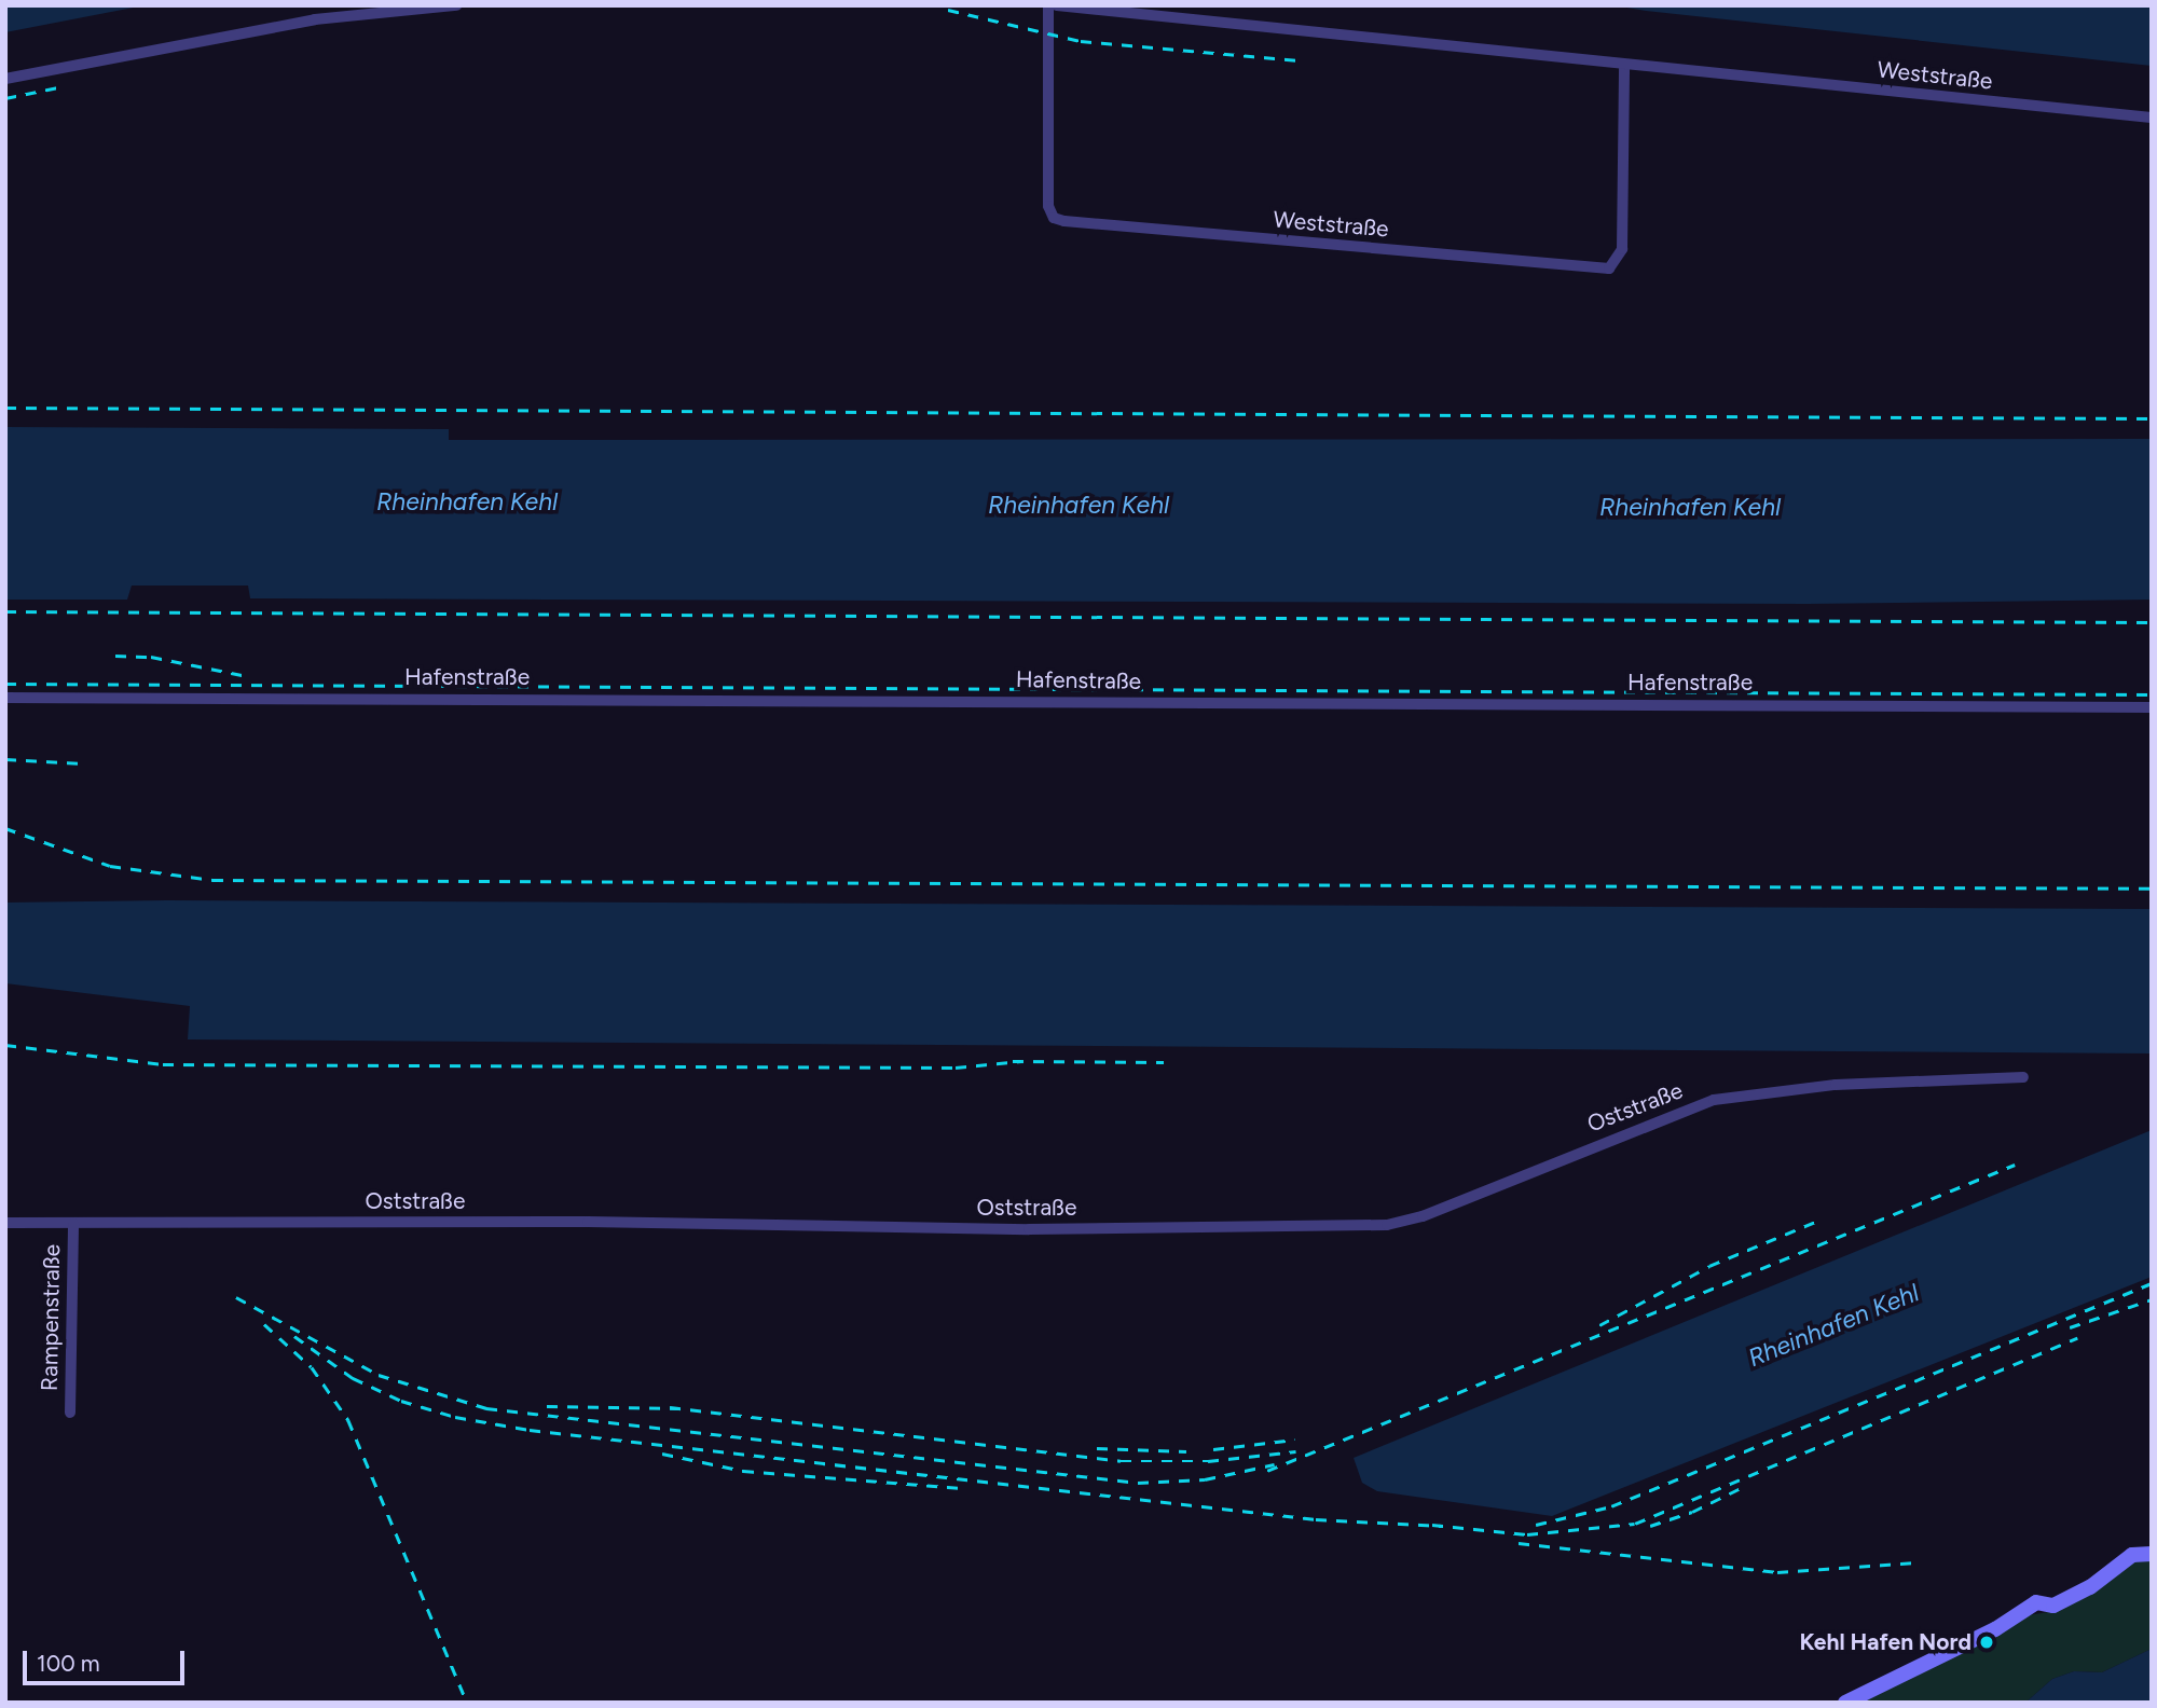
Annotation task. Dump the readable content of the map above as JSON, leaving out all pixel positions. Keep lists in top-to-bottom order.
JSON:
{
  "streets": {
    "street": [
      "Weststraße",
      "Hafenstraße",
      "Oststraße",
      "Rampenstraße"
    ]
  },
  "crossings": [
    ["Oststraße", "Rampenstraße"]
  ],
  "water": ["Rheinhafen Kehl"],
  "places": ["Kehl Hafen Nord"],
  "scale_bar": "100 m"
}
